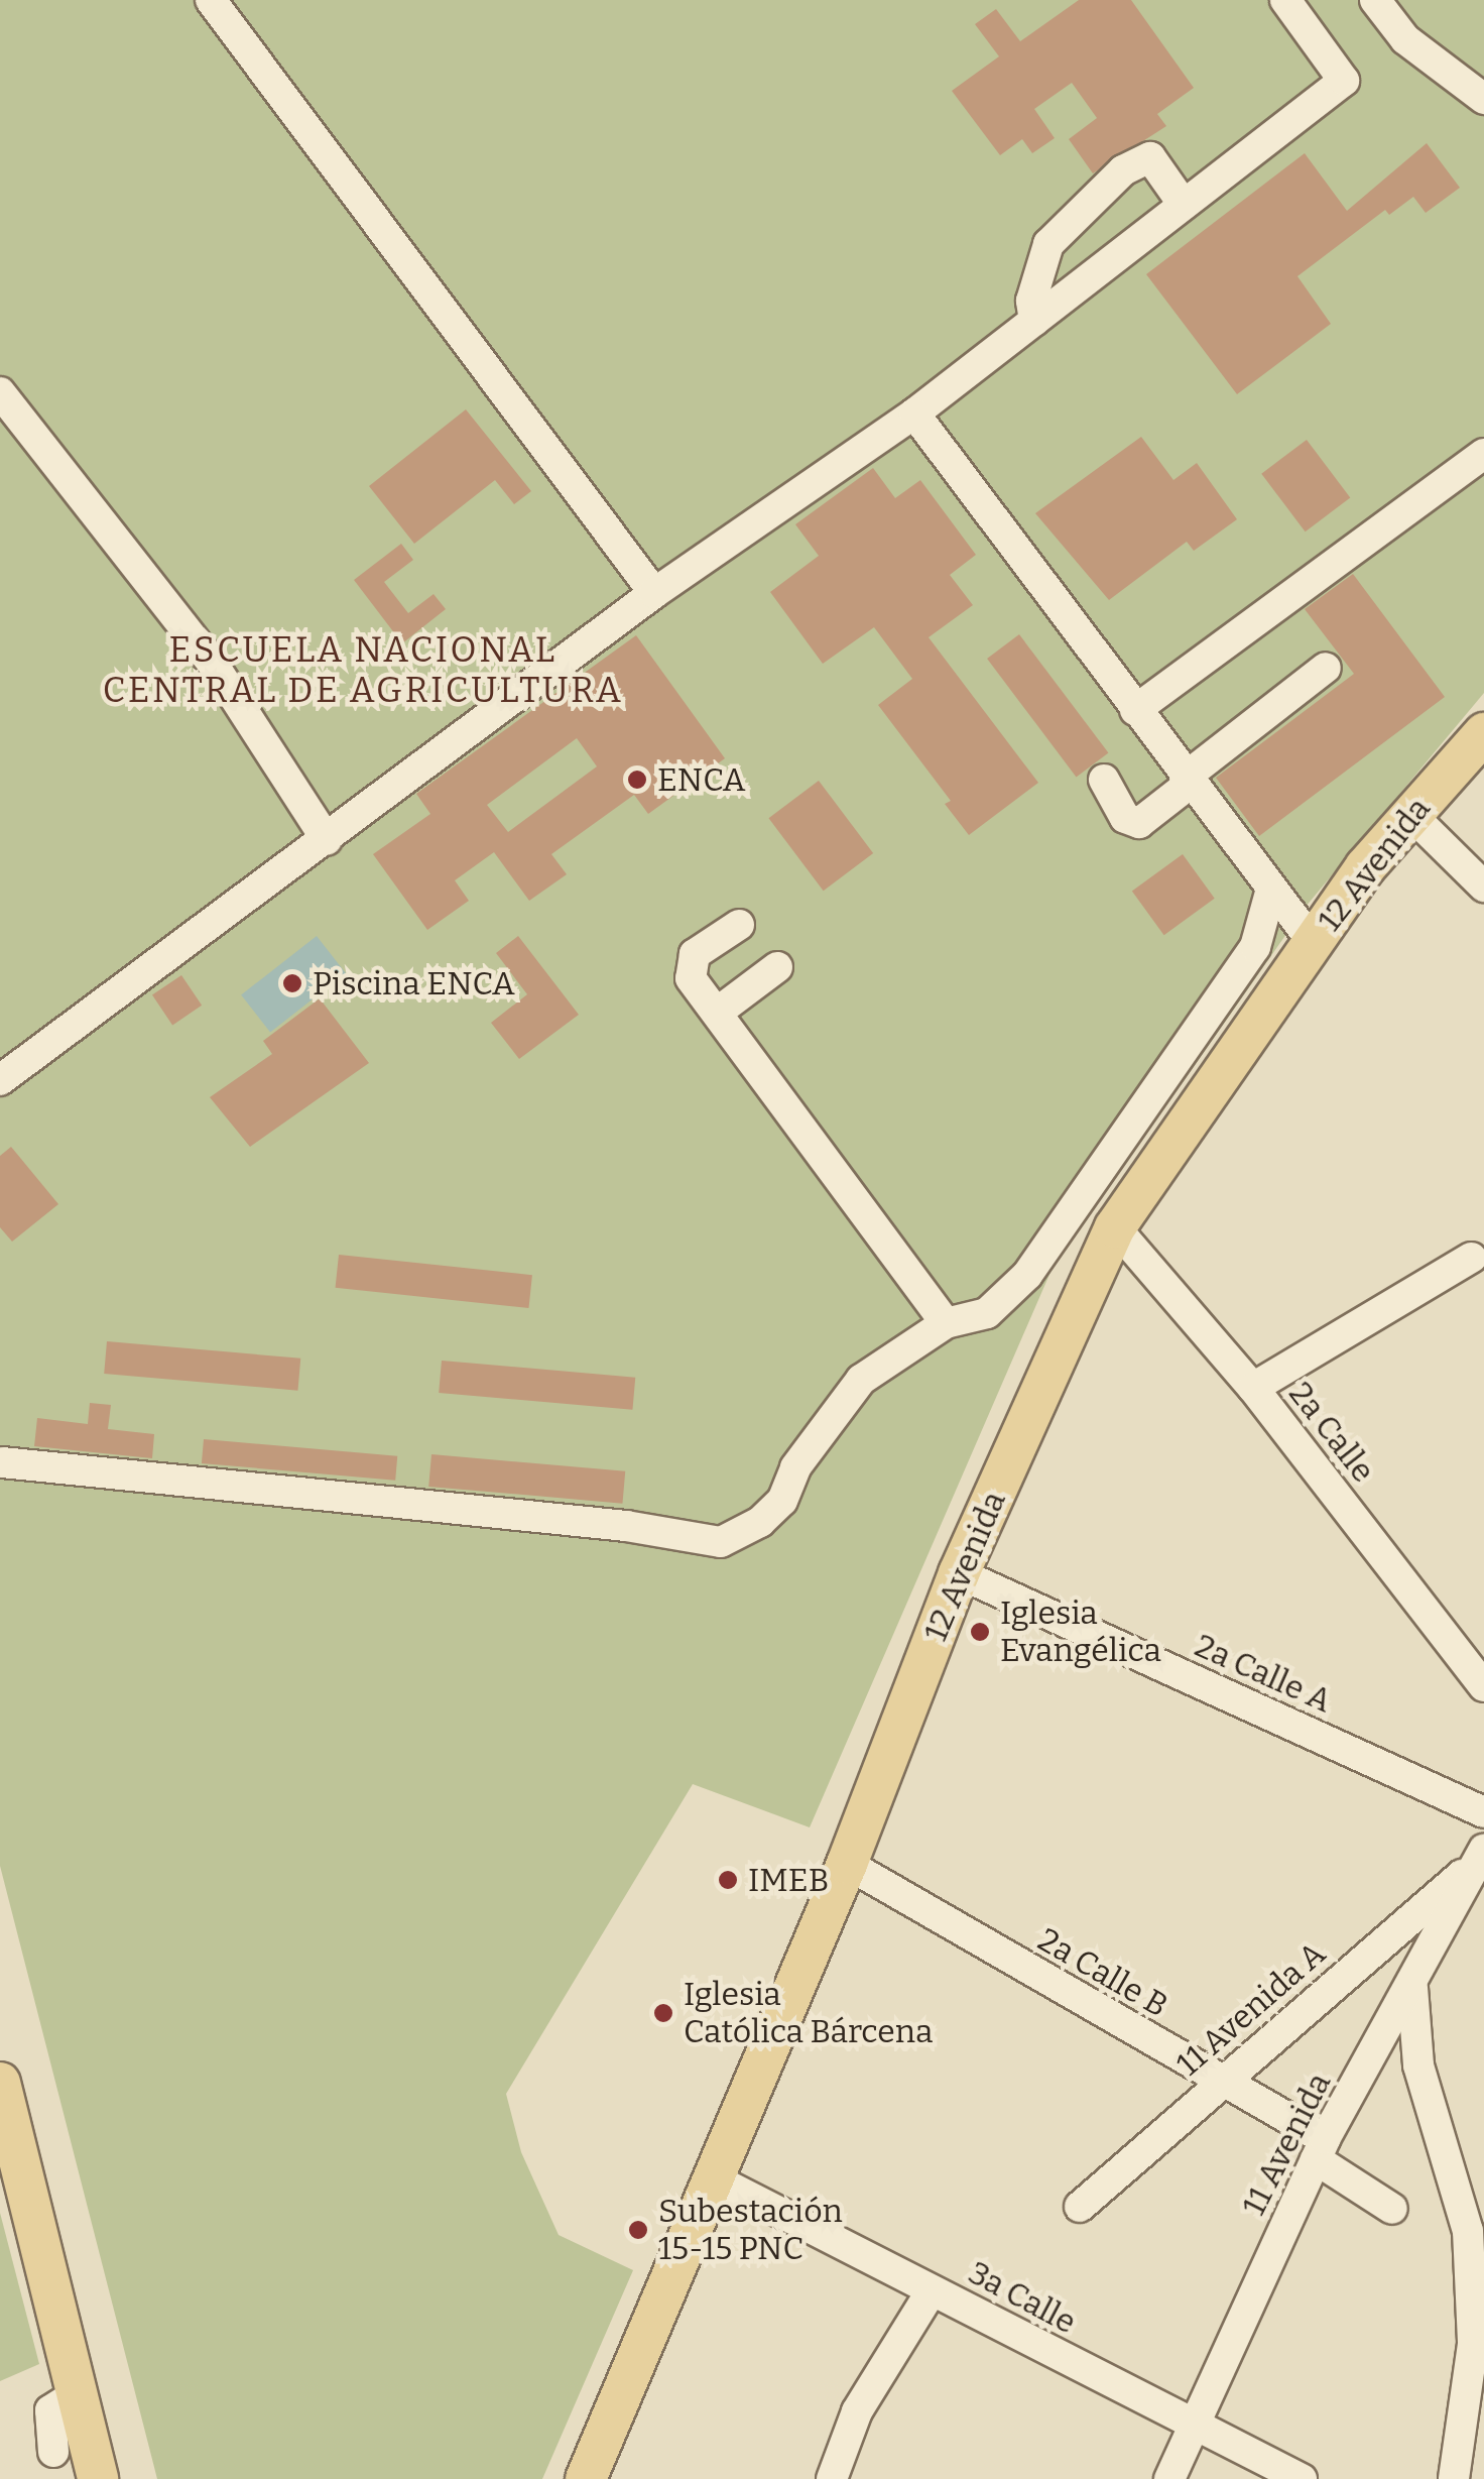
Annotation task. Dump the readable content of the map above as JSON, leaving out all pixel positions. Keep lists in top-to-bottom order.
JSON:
{
  "streets": {
    "main road": ["12 Avenida"],
    "street": [
      "2a Calle",
      "2a Calle A",
      "2a Calle B",
      "11 Avenida A",
      "11 Avenida",
      "3a Calle"
    ]
  },
  "crossings": [
    ["12 Avenida", "2a Calle"],
    ["12 Avenida", "2a Calle A"],
    ["12 Avenida", "2a Calle B"],
    ["12 Avenida", "3a Calle"],
    ["2a Calle B", "11 Avenida A"],
    ["2a Calle B", "11 Avenida"],
    ["11 Avenida A", "11 Avenida"],
    ["11 Avenida", "3a Calle"]
  ],
  "districts": ["ESCUELA NACIONAL CENTRAL DE AGRICULTURA"],
  "places": [
    "ENCA",
    "Piscina ENCA",
    "Iglesia Evangélica",
    "IMEB",
    "Iglesia Católica Bárcena",
    "Subestación 15-15 PNC"
  ]
}
